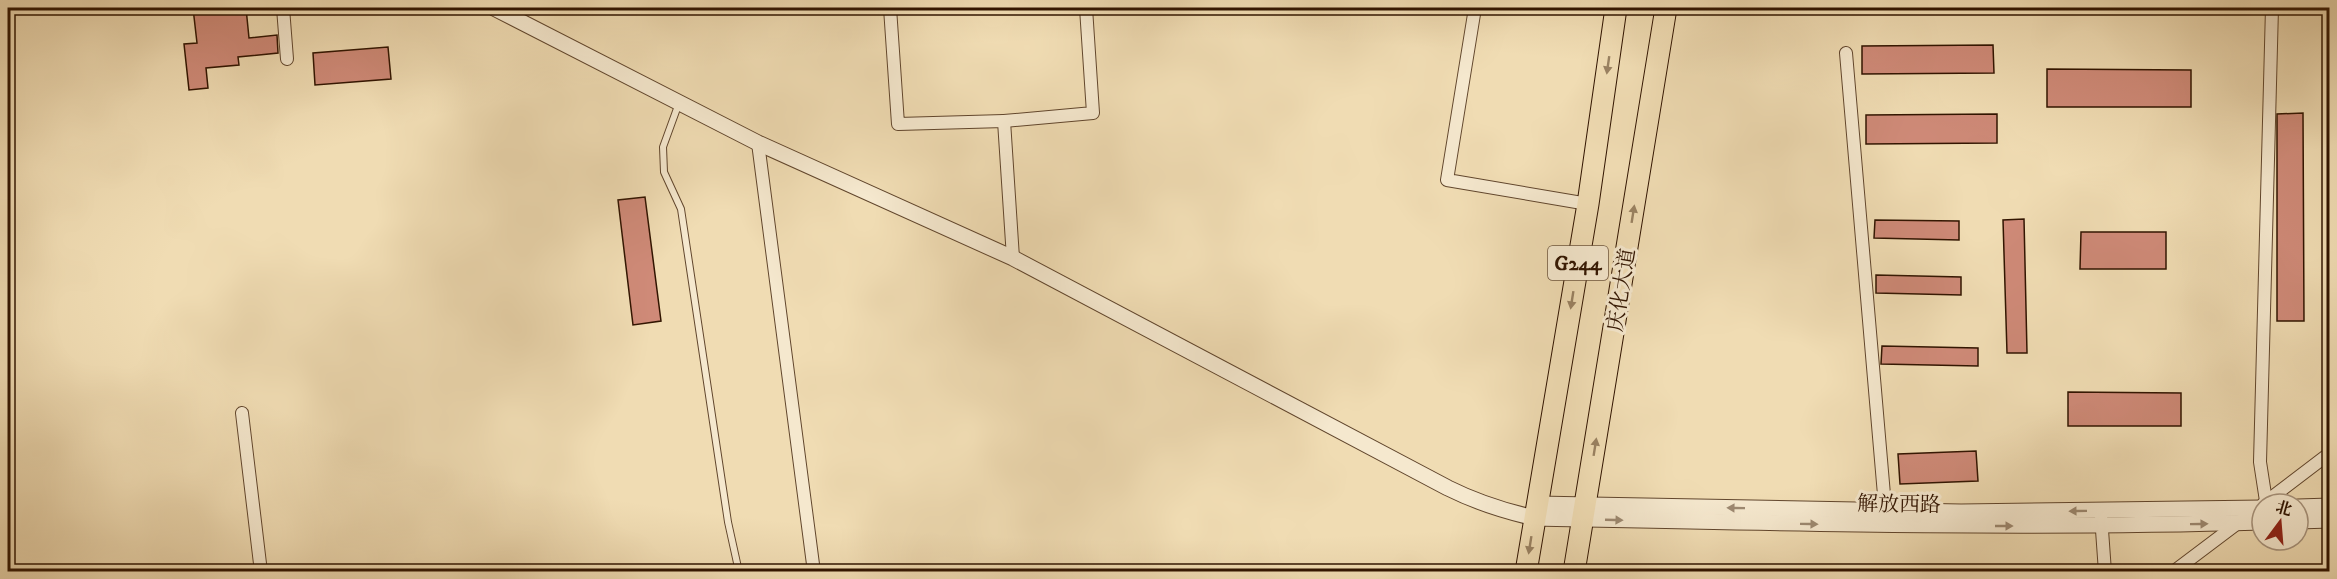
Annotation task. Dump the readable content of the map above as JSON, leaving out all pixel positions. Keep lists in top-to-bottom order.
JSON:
{
  "streets": {
    "highway": ["G244", "庆化大道"],
    "street": ["解放西路"]
  },
  "crossings": [
    ["G244", "解放西路"],
    ["庆化大道", "解放西路"]
  ],
  "north": "top"
}
